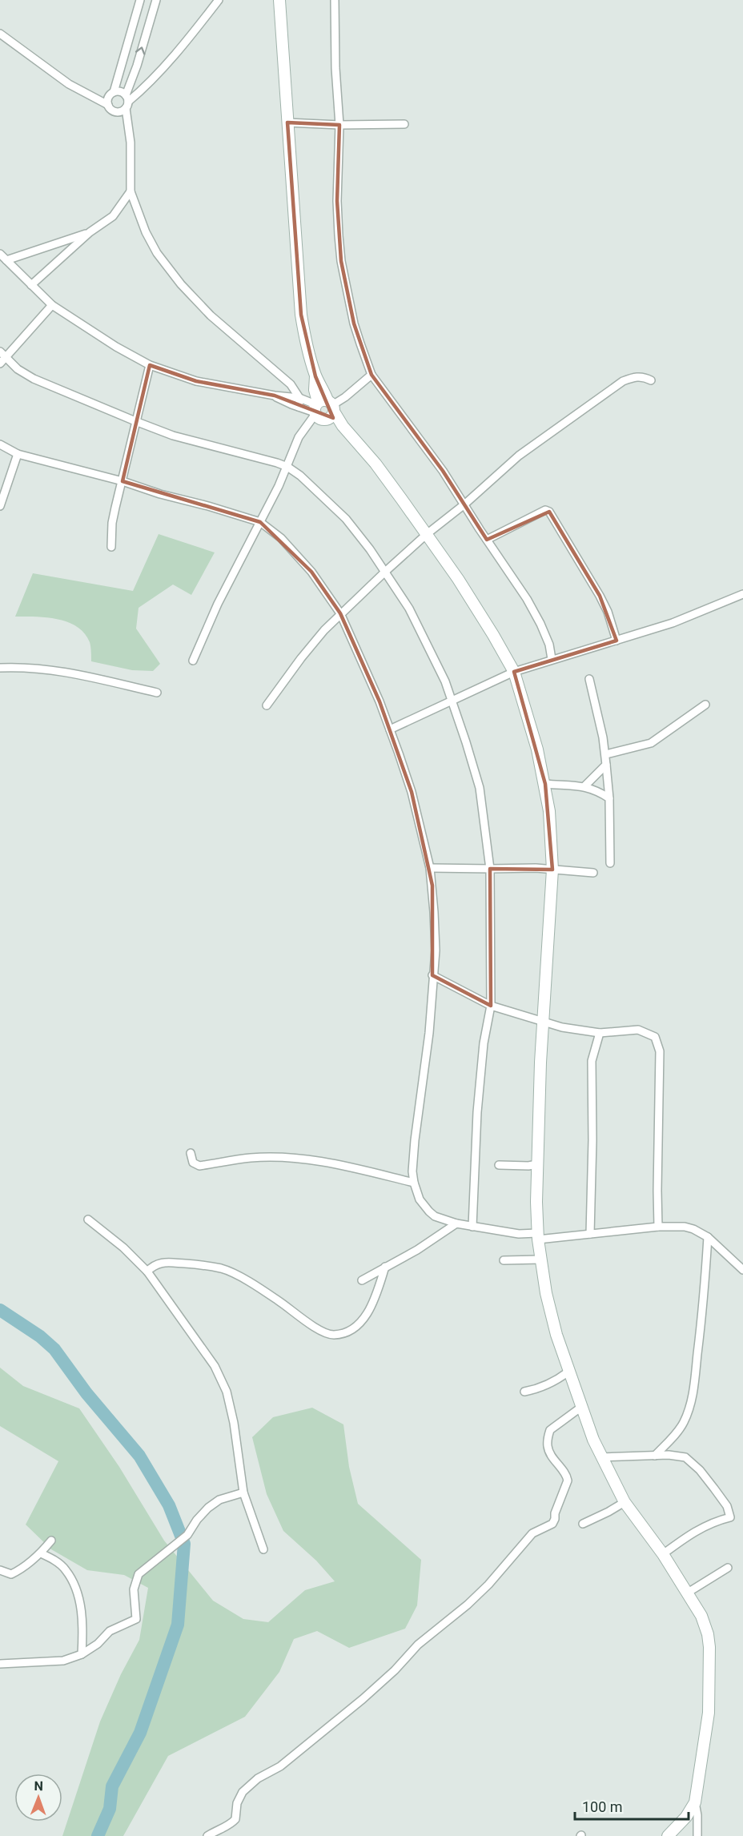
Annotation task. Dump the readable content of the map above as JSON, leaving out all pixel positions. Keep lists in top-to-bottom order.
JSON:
{
  "scale_bar": "100 m",
  "north": "top"
}
